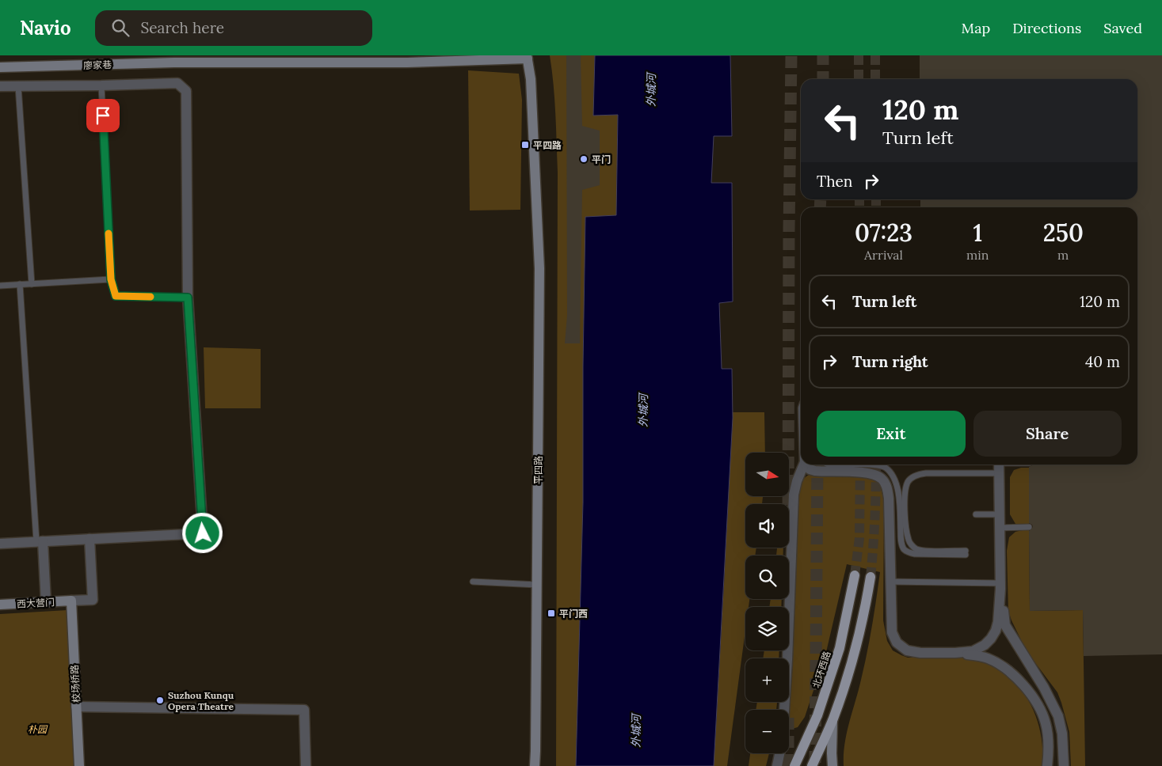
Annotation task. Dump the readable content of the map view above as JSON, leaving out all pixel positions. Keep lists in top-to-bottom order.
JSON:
{
  "streets": {
    "main road": ["北环西路"],
    "street": [
      "廖家巷",
      "平四路",
      "西大营门",
      "校场桥路"
    ]
  },
  "crossings": [
    ["廖家巷", "平四路"],
    ["西大营门", "校场桥路"]
  ],
  "water": ["外城河"],
  "parks": ["朴园"],
  "places": {
    "transit": ["平四路", "平门西"],
    "other": ["平门", "Suzhou Kunqu Opera Theatre"]
  },
  "north": "right",
  "page": {
    "header": "Navio",
    "search": "Search here",
    "nav": ["Map", "Directions", "Saved"],
    "turn": ["120 m", "Turn left"],
    "then": "Then",
    "eta": [
      "07:23",
      "Arrival",
      "1",
      "min",
      "250",
      "m"
    ],
    "list": [
      {
        "name": "Turn left",
        "value": "120 m"
      },
      {
        "name": "Turn right",
        "value": "40 m"
      }
    ],
    "buttons": ["Exit", "Share"],
    "map_buttons": ["+", "−"]
  }
}
